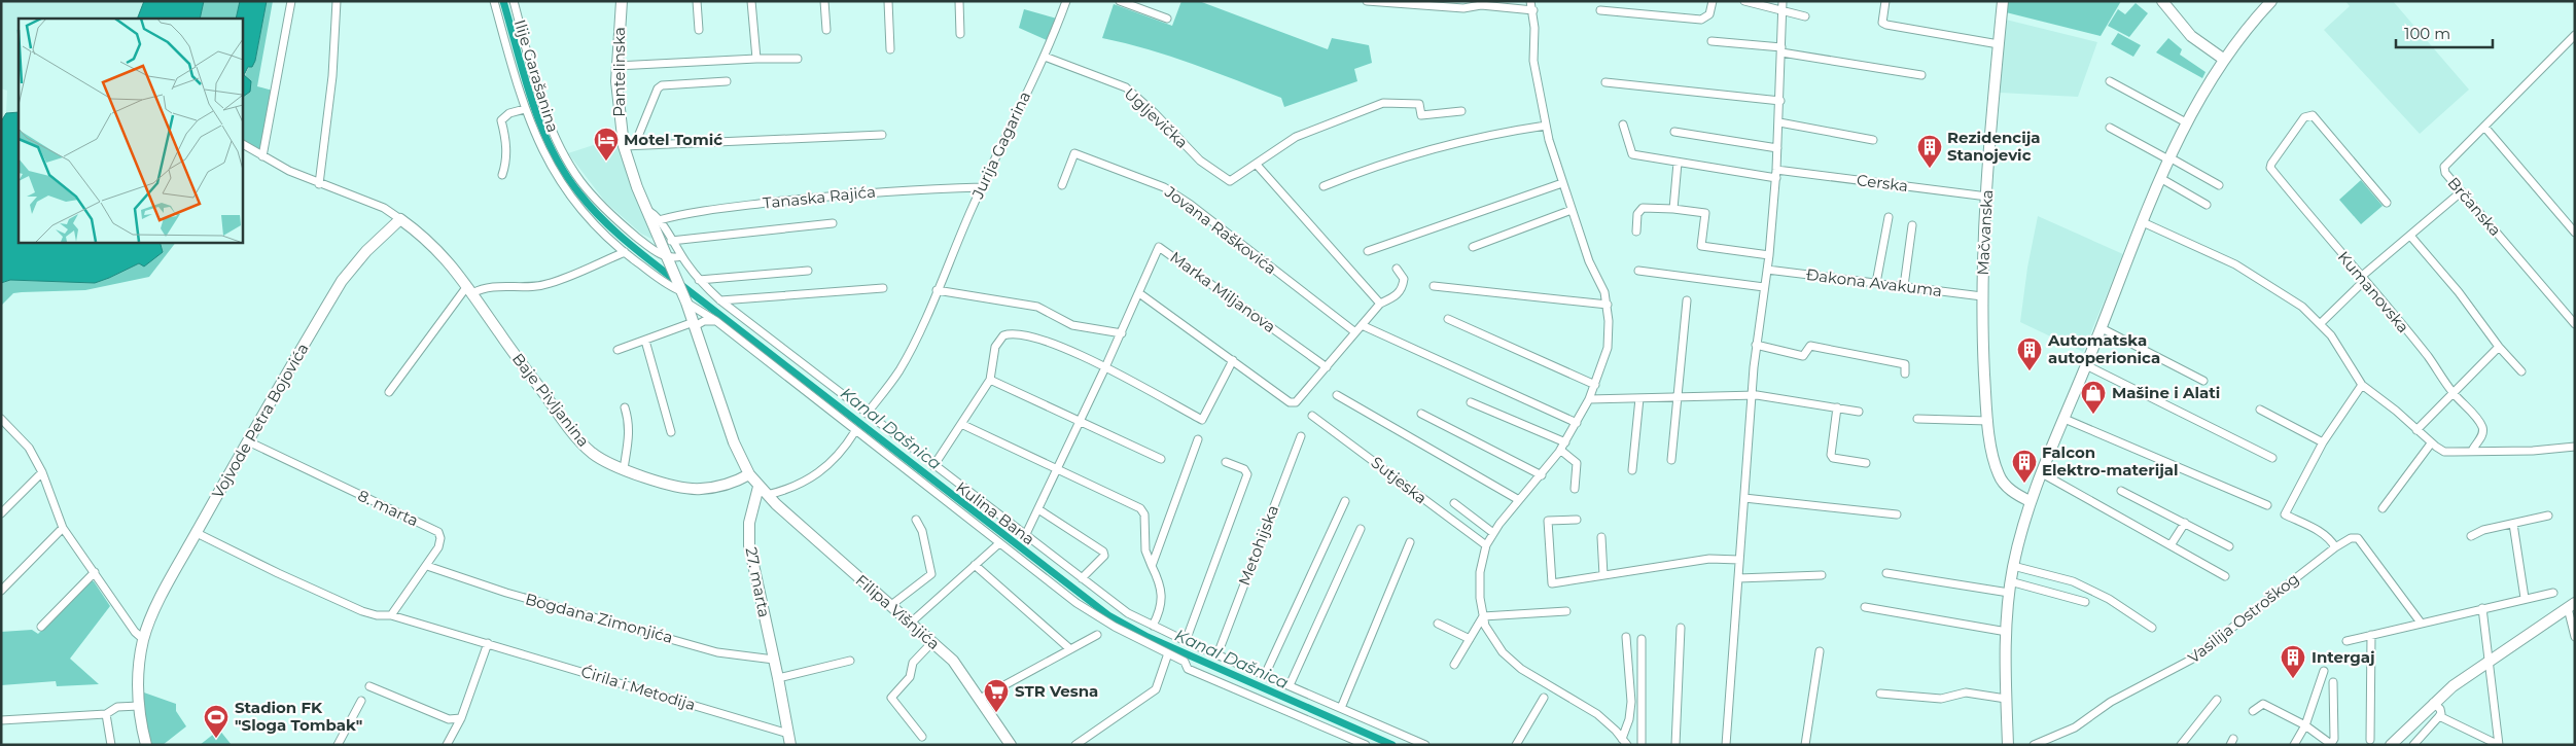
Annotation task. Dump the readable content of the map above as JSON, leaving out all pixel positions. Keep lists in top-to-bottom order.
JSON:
{
  "streets": {
    "street": [
      "Pantelinska",
      "Ilije Garašanina",
      "Ugljevička",
      "Jurija Gagarina",
      "Cerska",
      "Tanaska Rajića",
      "Brčanska",
      "Jovana Raškovića",
      "Mačvanska",
      "Đakona Avakuma",
      "Marka Miljanova",
      "Kumanovska",
      "Baje Pivljanina",
      "Vojvode Petra Bojovića",
      "Sutjeska",
      "8. marta",
      "Kulina Bana",
      "Metohijska",
      "27. marta",
      "Filipa Višnjića",
      "Bogdana Zimonjića",
      "Vasilija Ostroškog",
      "Ćirila i Metodija"
    ]
  },
  "crossings": [
    ["Pantelinska", "Ilije Garašanina"],
    ["Pantelinska", "Kulina Bana"],
    ["Pantelinska", "Filipa Višnjića"],
    ["Ugljevička", "Jurija Gagarina"],
    ["Jurija Gagarina", "Tanaska Rajića"],
    ["Jurija Gagarina", "Kulina Bana"],
    ["Cerska", "Mačvanska"],
    ["Tanaska Rajića", "Kulina Bana"],
    ["Mačvanska", "Đakona Avakuma"],
    ["Marka Miljanova", "Kulina Bana"],
    ["Baje Pivljanina", "Vojvode Petra Bojovića"],
    ["Baje Pivljanina", "Filipa Višnjića"],
    ["Vojvode Petra Bojovića", "8. marta"],
    ["Vojvode Petra Bojovića", "Ćirila i Metodija"],
    ["8. marta", "Bogdana Zimonjića"],
    ["8. marta", "Ćirila i Metodija"],
    ["Kulina Bana", "Metohijska"],
    ["27. marta", "Filipa Višnjića"],
    ["27. marta", "Bogdana Zimonjića"],
    ["27. marta", "Ćirila i Metodija"]
  ],
  "water": ["Kanal Dašnica"],
  "places": {
    "hotel": ["Motel Tomić"],
    "building": [
      "Rezidencija Stanojevic",
      "Automatska autoperionica",
      "Falcon Elektro-materijal",
      "Intergaj"
    ],
    "shop": ["Mašine i Alati"],
    "supermarket": ["STR Vesna"],
    "sports": ["Stadion FK \"Sloga Tombak\""]
  },
  "scale_bar": "100 m"
}
